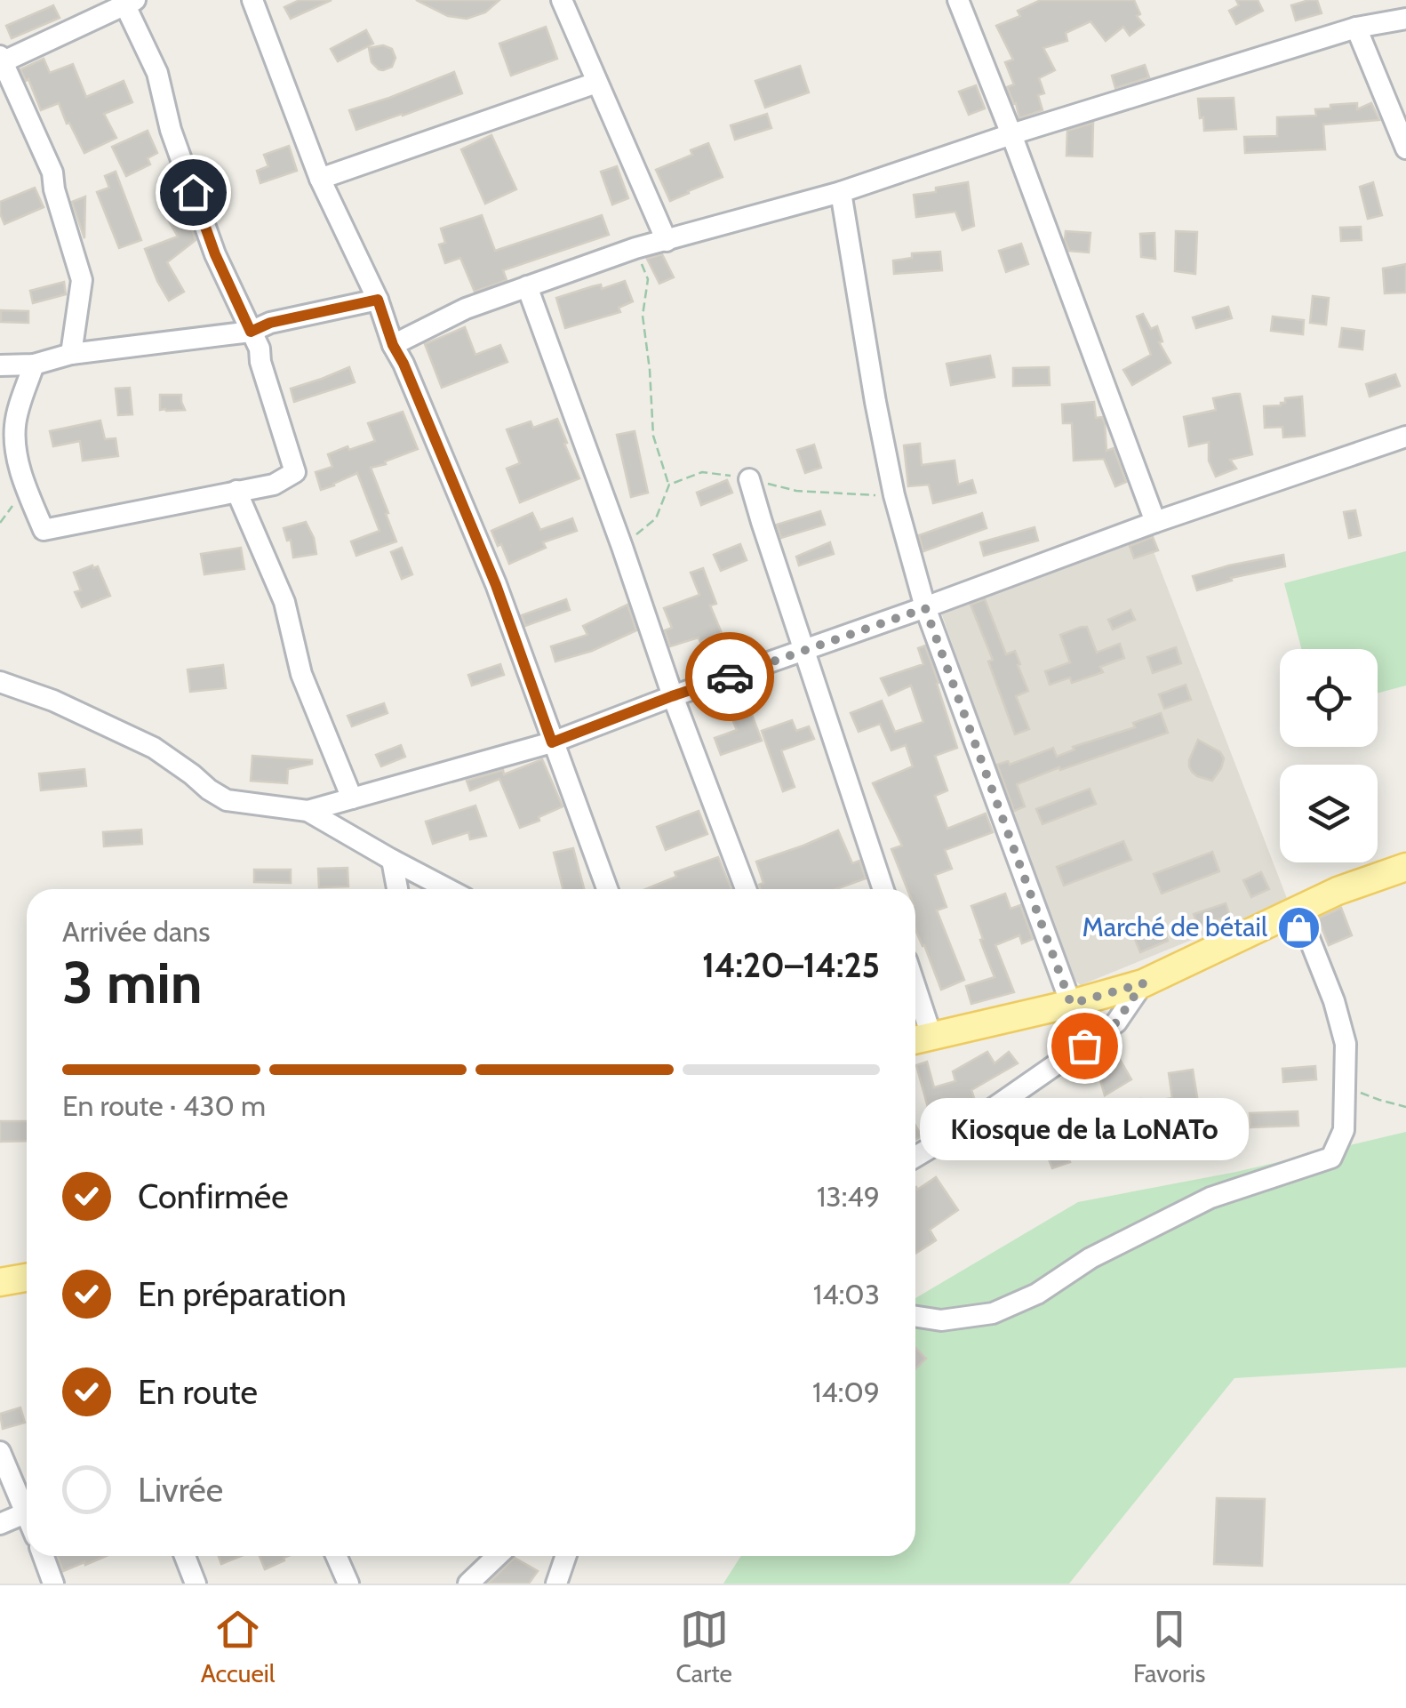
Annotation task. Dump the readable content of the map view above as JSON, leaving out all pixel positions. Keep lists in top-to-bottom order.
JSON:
{
  "places": {
    "shop": ["Marché de bétail"],
    "other": ["Kiosque de la LoNATo"]
  },
  "page": {
    "heading": ["3 min", "Arrivée dans", "14:20–14:25"],
    "bar": "En route · 430 m",
    "bubble": "Kiosque de la LoNATo",
    "list": [
      ["Confirmée", "13:49"],
      ["En préparation", "14:03"],
      ["En route", "14:09"],
      "Livrée"
    ],
    "tabs": ["Accueil", "Carte", "Favoris"]
  }
}
